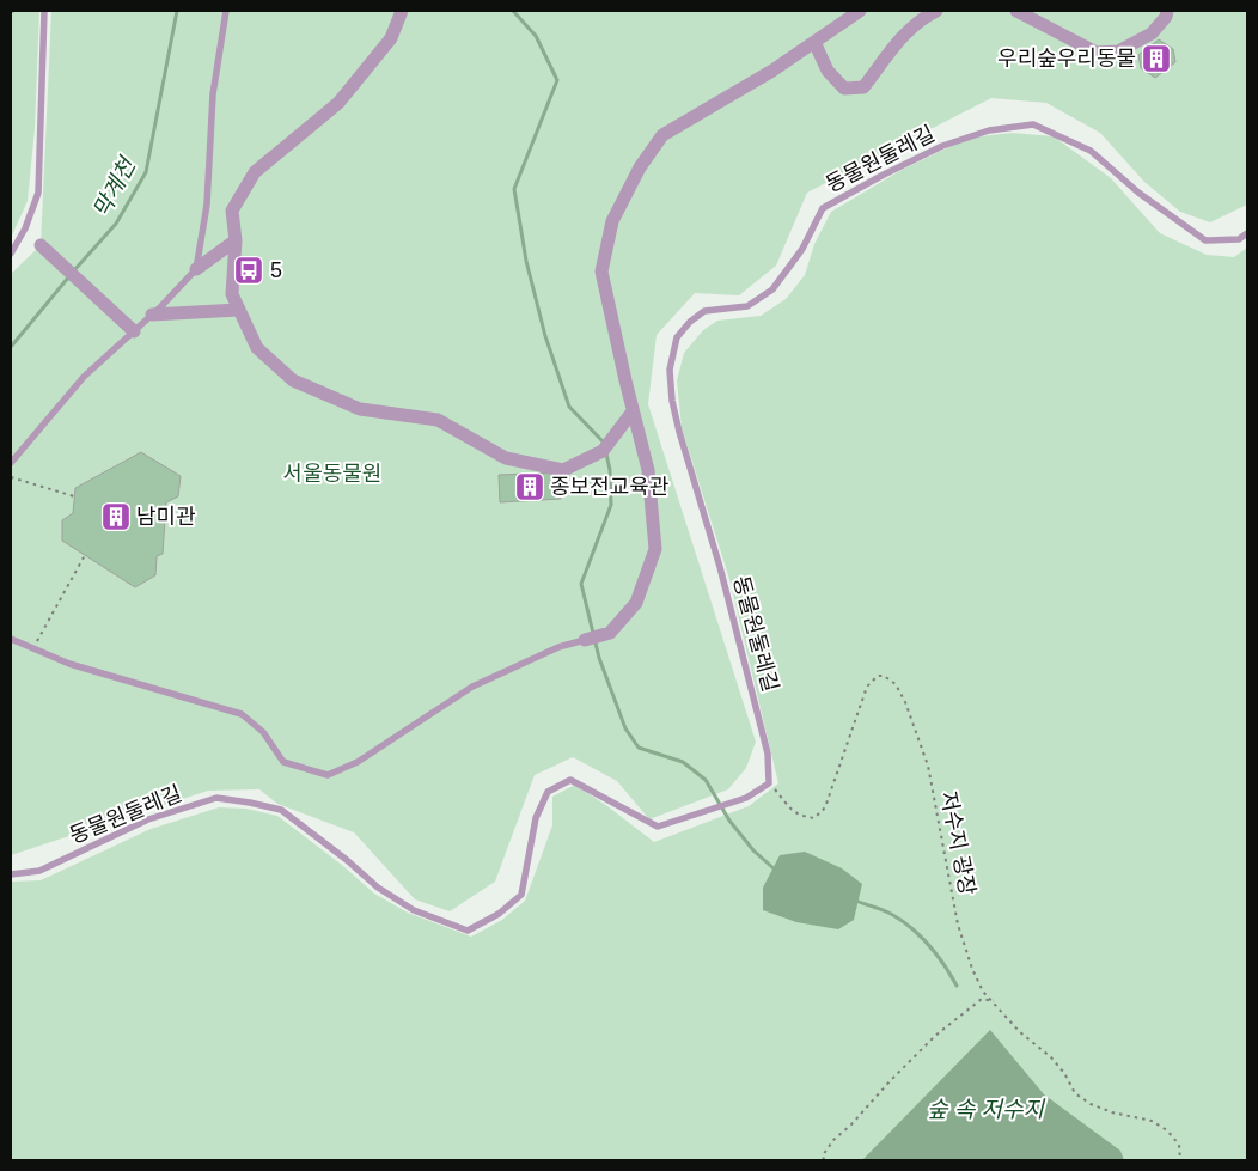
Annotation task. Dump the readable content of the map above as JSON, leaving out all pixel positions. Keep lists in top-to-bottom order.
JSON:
{
  "streets": {
    "lane": ["동물원둘레길"],
    "path": ["저수지 광장"]
  },
  "crossings": [
    ["동물원둘레길", "저수지 광장"]
  ],
  "water": ["막계천", "숲 속 저수지"],
  "parks": ["서울동물원"],
  "places": {
    "building": ["우리숲우리동물", "종보전교육관", "남미관"],
    "bus stop": ["5"]
  }
}
